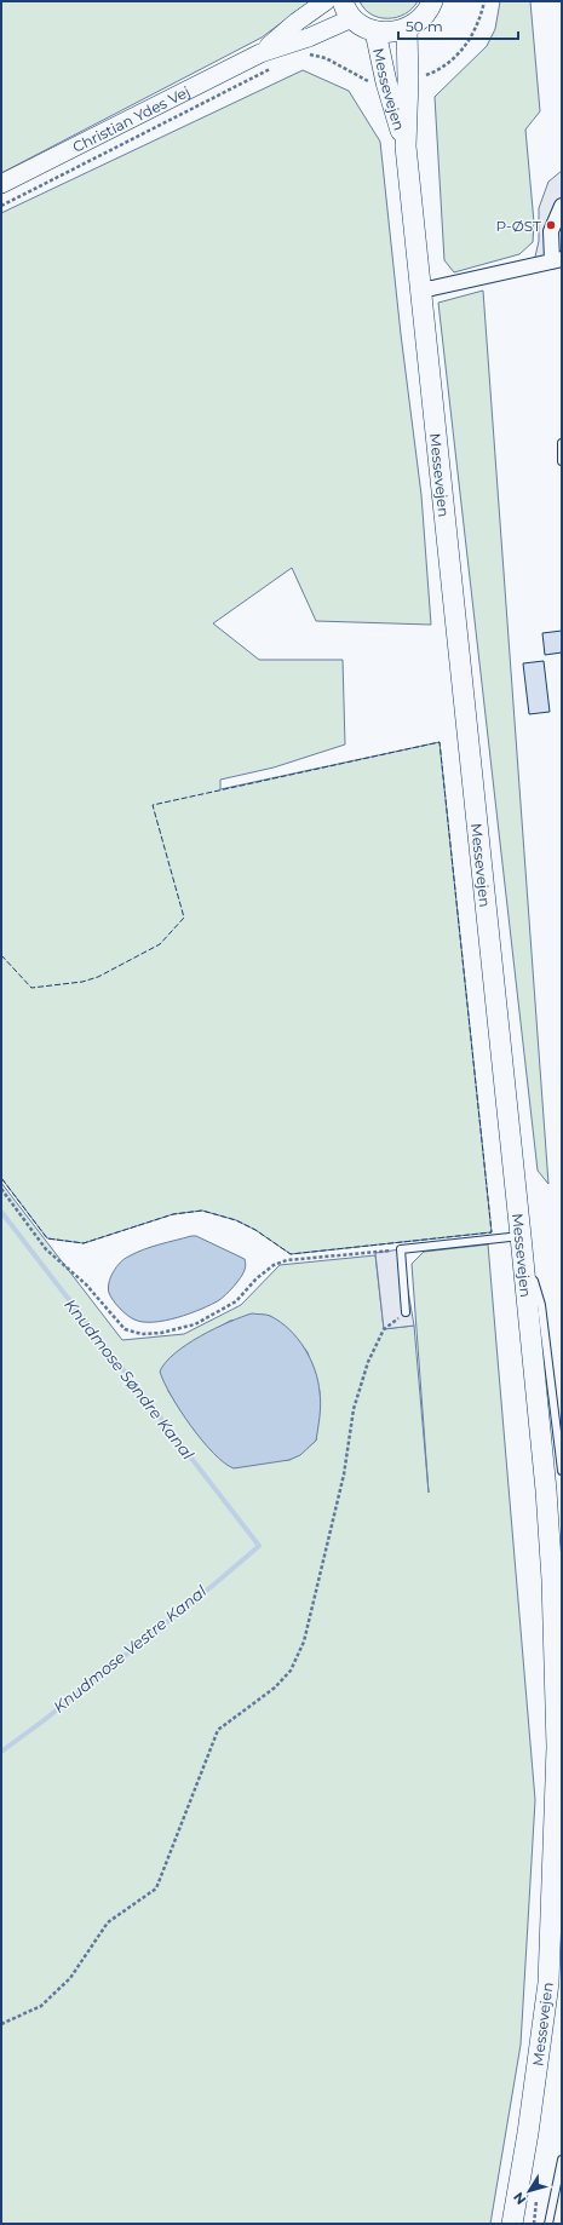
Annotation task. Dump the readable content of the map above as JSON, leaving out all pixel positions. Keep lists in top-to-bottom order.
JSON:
{
  "streets": {
    "main road": ["Messevejen"],
    "street": ["Christian Ydes Vej"]
  },
  "water": ["Knudmose Søndre Kanal", "Knudmose Vestre Kanal"],
  "places": ["P-ØST"],
  "scale_bar": "50 m",
  "north": "bottom left"
}
